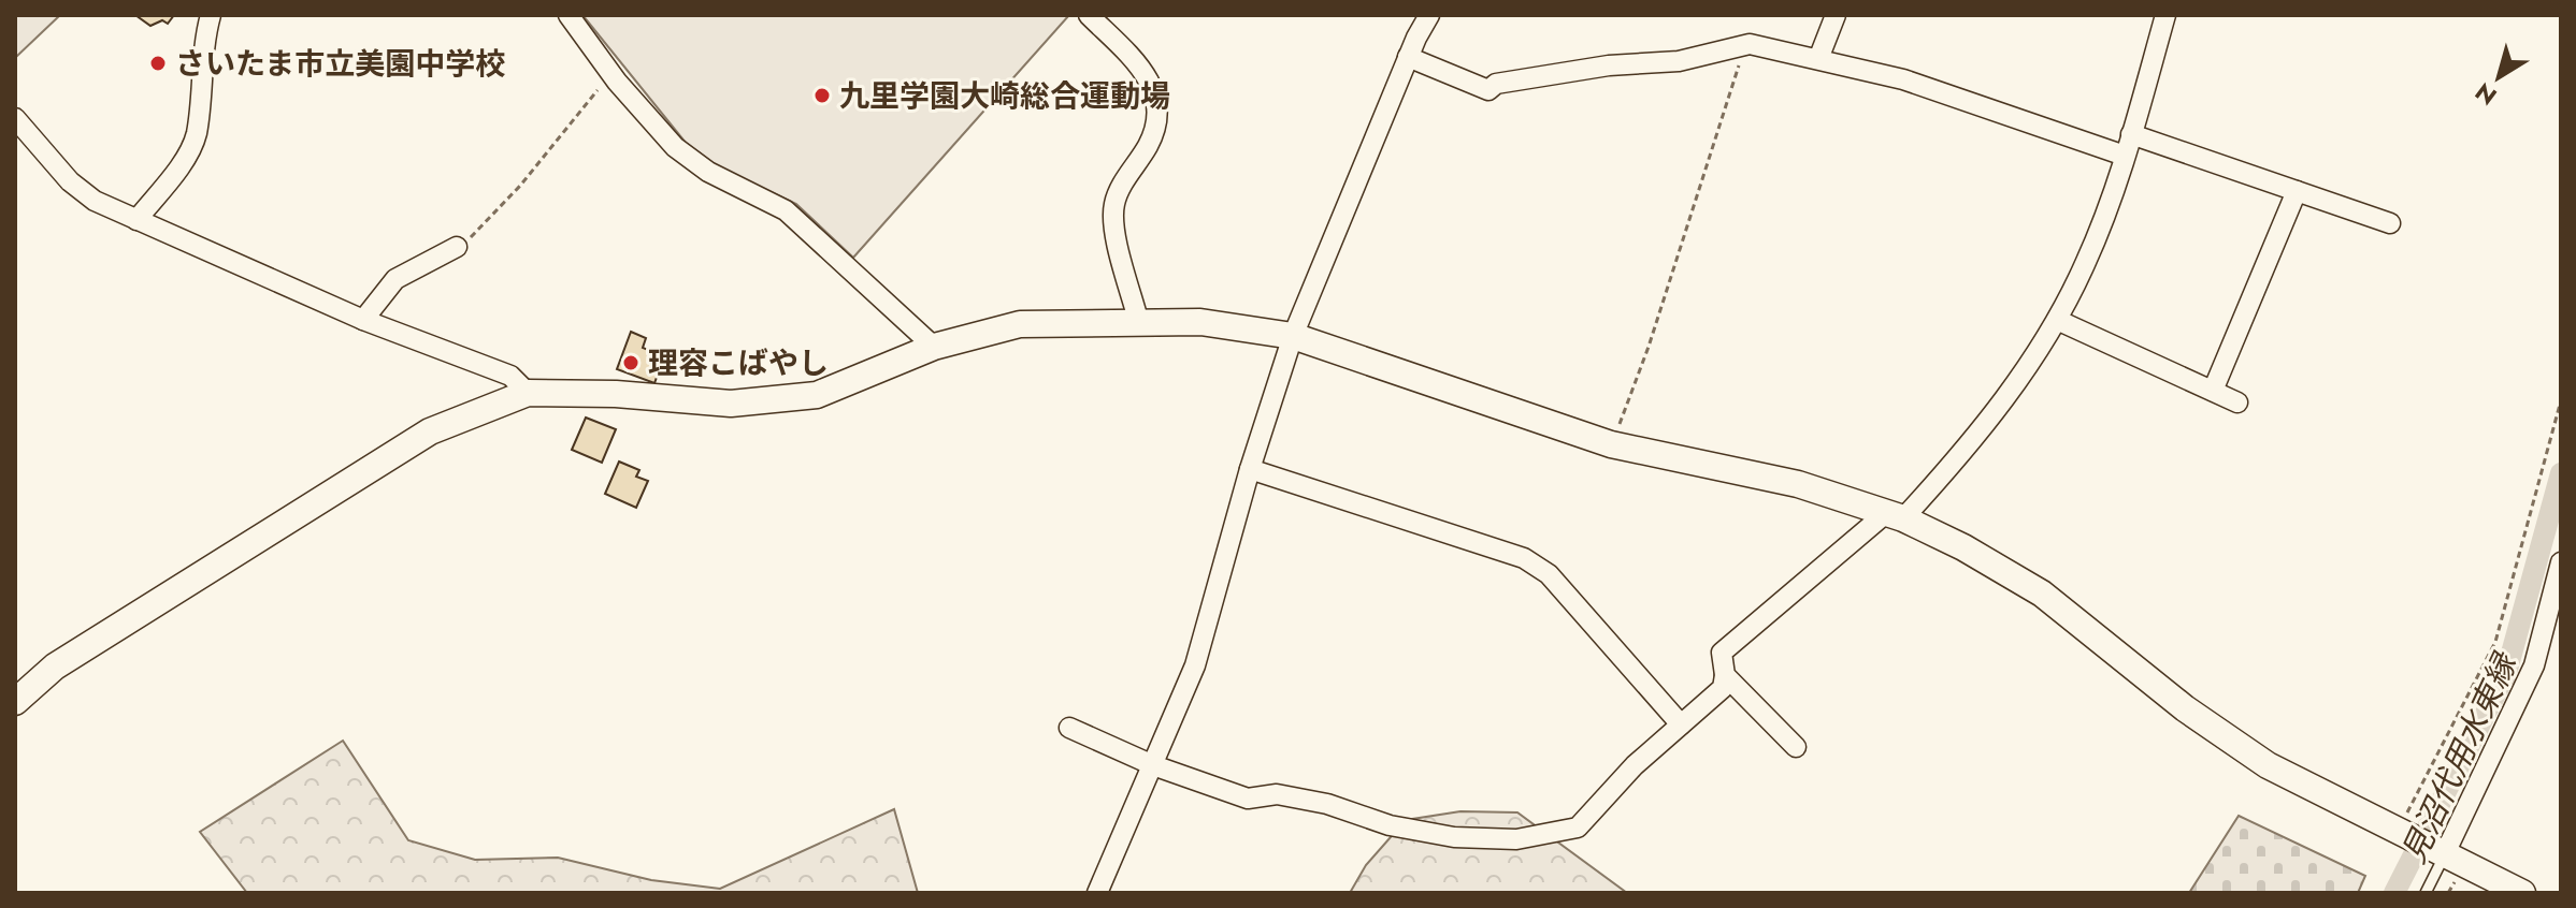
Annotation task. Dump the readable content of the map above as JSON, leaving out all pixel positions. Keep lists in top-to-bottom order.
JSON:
{
  "water": ["見沼代用水東縁"],
  "places": ["さいたま市立美園中学校", "九里学園大崎総合運動場", "理容こばやし"],
  "north": "bottom left"
}
